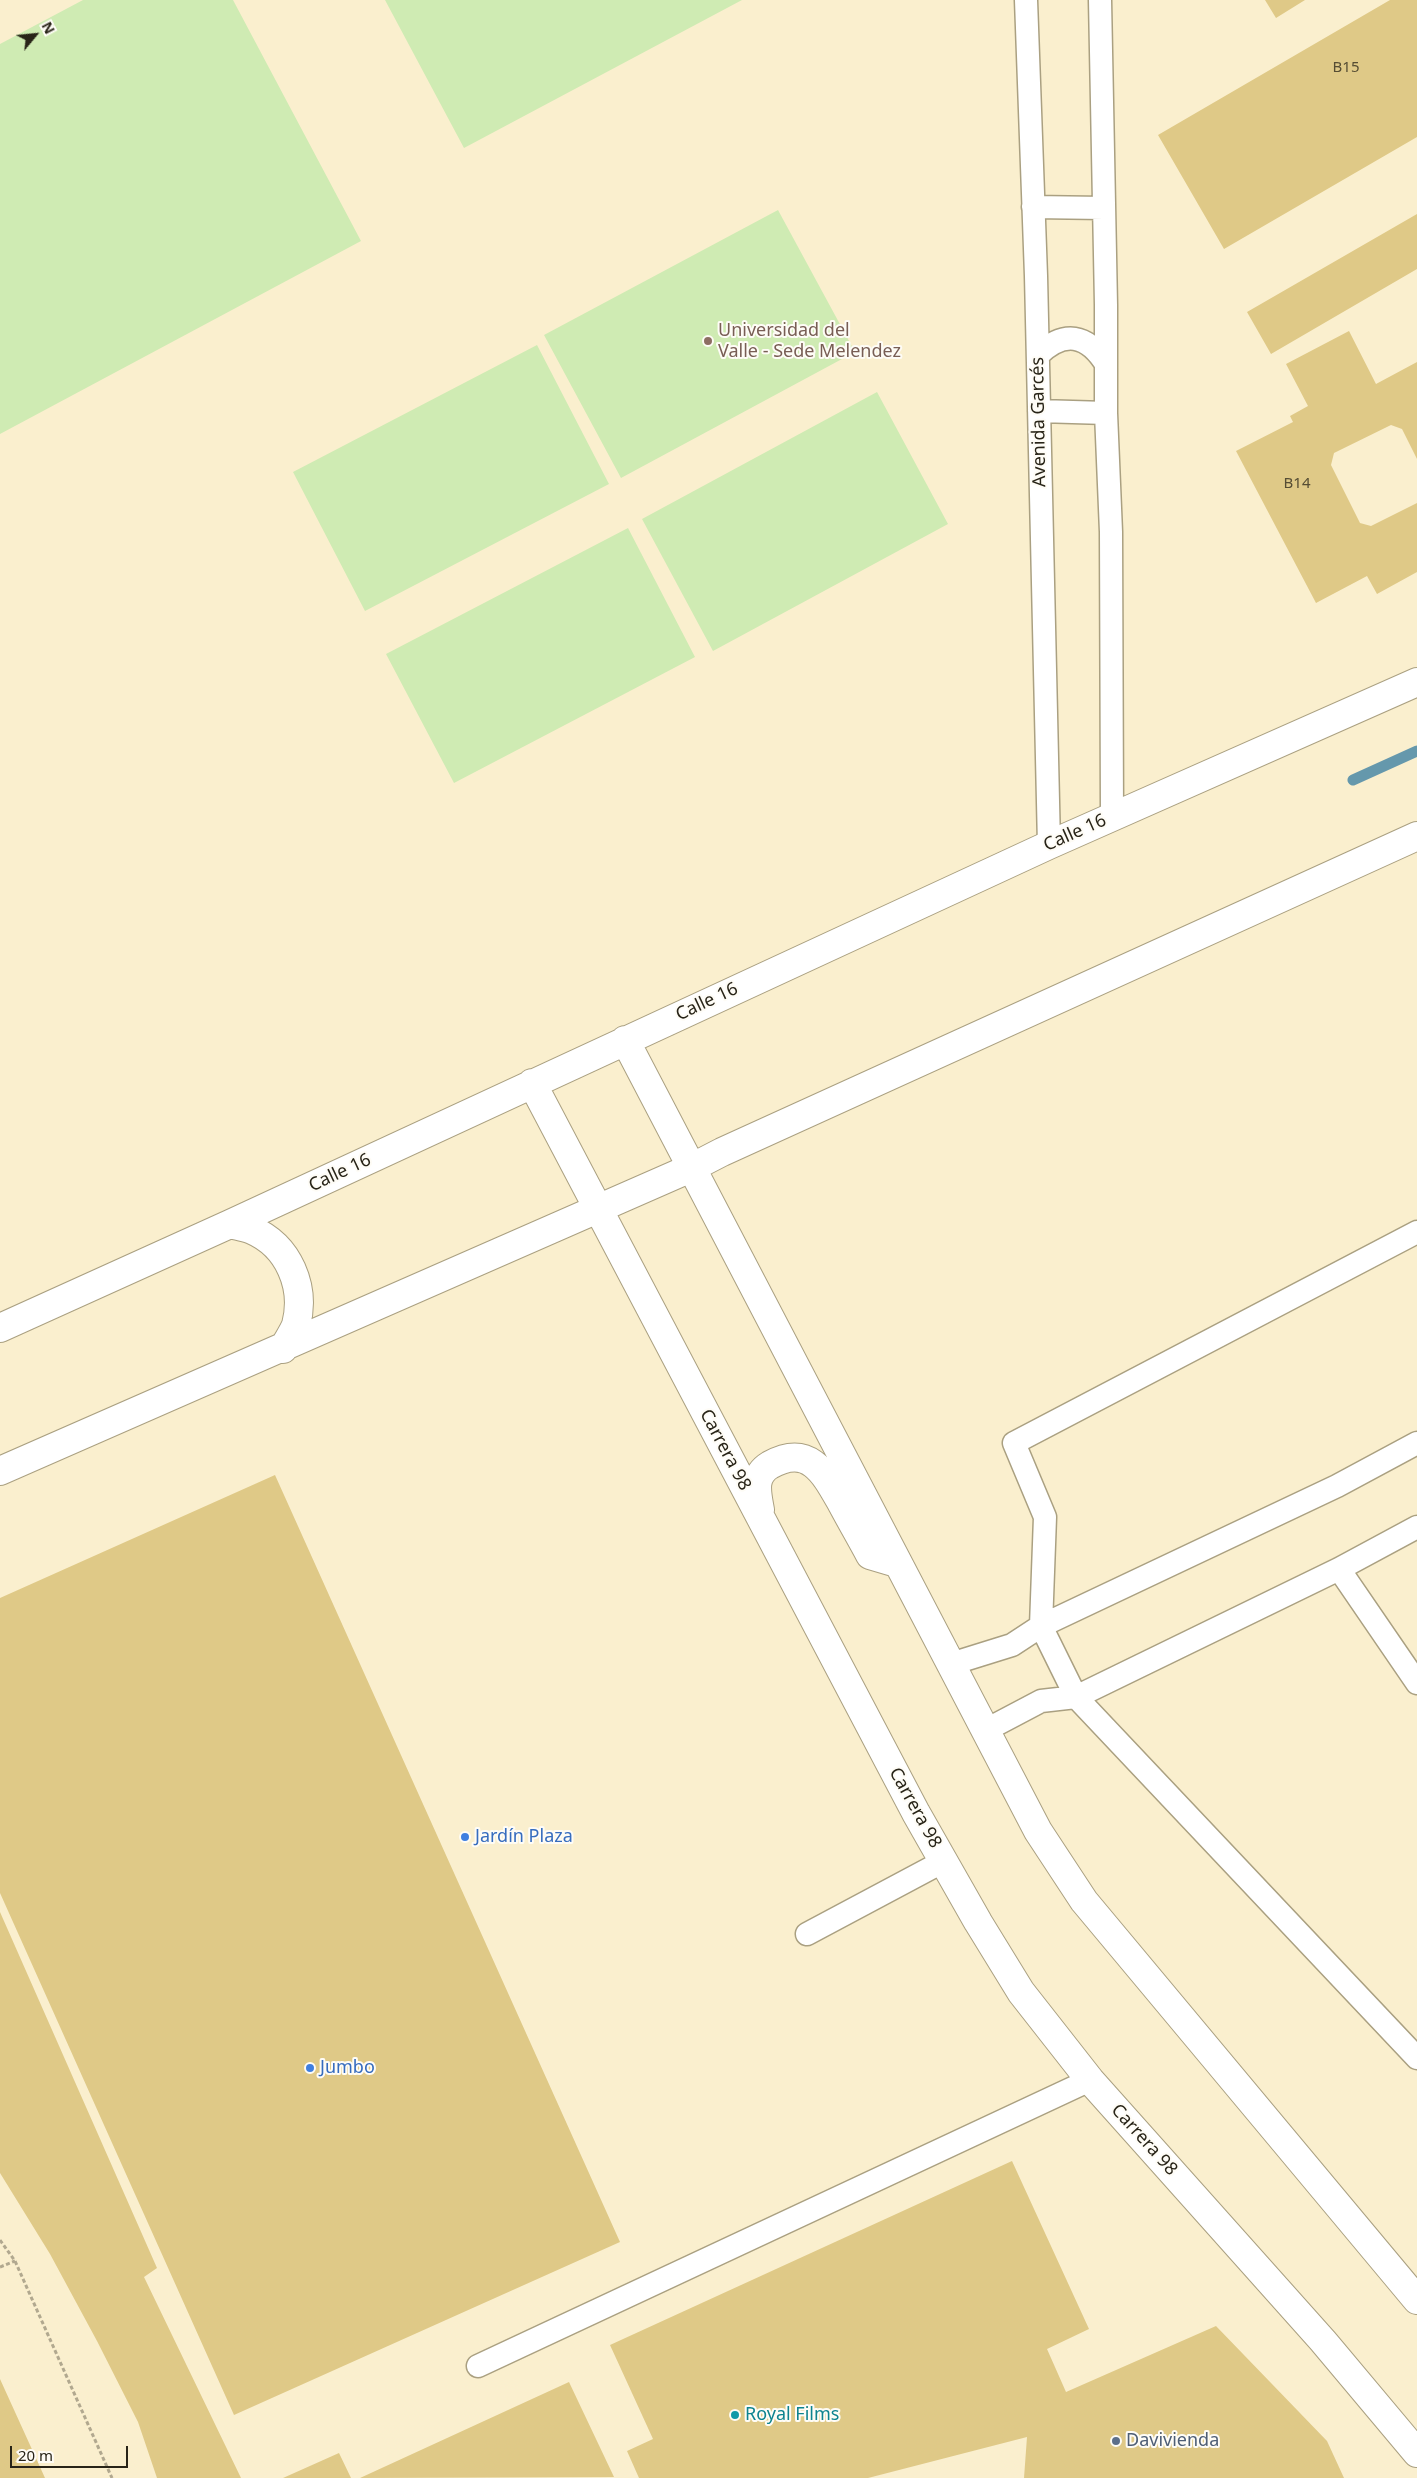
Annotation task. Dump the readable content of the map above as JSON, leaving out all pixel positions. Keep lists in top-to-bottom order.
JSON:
{
  "streets": {
    "street": ["Calle 16", "Carrera 98"],
    "lane": ["Avenida Garcés"]
  },
  "crossings": [
    ["Avenida Garcés", "Calle 16"],
    ["Calle 16", "Carrera 98"]
  ],
  "places": [
    "Universidad del Valle - Sede Melendez",
    "Jardín Plaza",
    "Jumbo",
    "Royal Films",
    "Davivienda"
  ],
  "house_numbers": ["B15", "B14"],
  "scale_bar": "20 m",
  "north": "top right"
}
